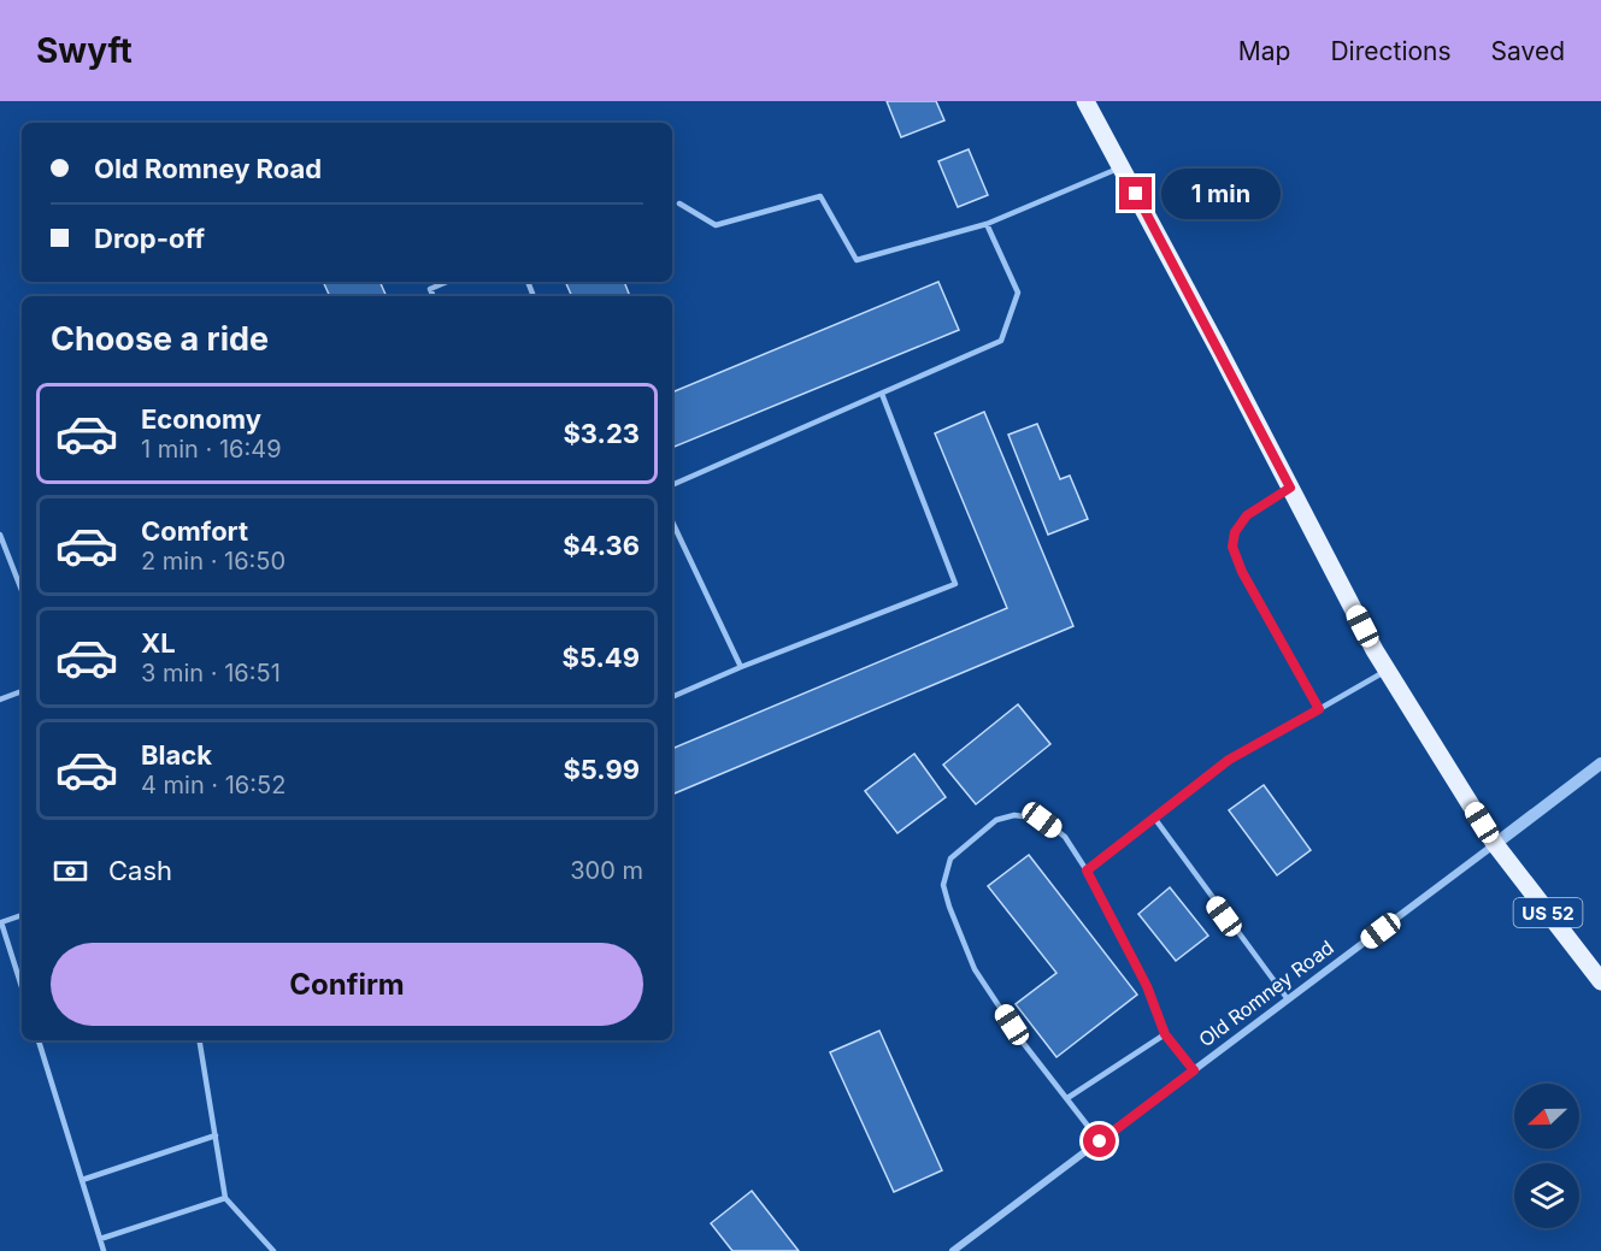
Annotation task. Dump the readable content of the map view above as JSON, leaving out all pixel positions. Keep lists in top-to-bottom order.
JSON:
{
  "streets": {
    "main road": ["US 52"],
    "street": ["Old Romney Road"]
  },
  "crossings": [
    ["US 52", "Old Romney Road"]
  ],
  "north": "left",
  "page": {
    "header": "Swyft",
    "nav": ["Map", "Directions", "Saved"],
    "banner": ["Old Romney Road", "Drop-off"],
    "bubble": "1 min",
    "heading": "Choose a ride",
    "list": [
      {
        "name": "Economy",
        "note": "1 min · 16:49",
        "value": "$3.23"
      },
      {
        "name": "Comfort",
        "note": "2 min · 16:50",
        "value": "$4.36"
      },
      {
        "name": "XL",
        "note": "3 min · 16:51",
        "value": "$5.49"
      },
      {
        "name": "Black",
        "note": "4 min · 16:52",
        "value": "$5.99"
      }
    ],
    "pay": ["Cash", "300 m"],
    "buttons": "Confirm"
  }
}
